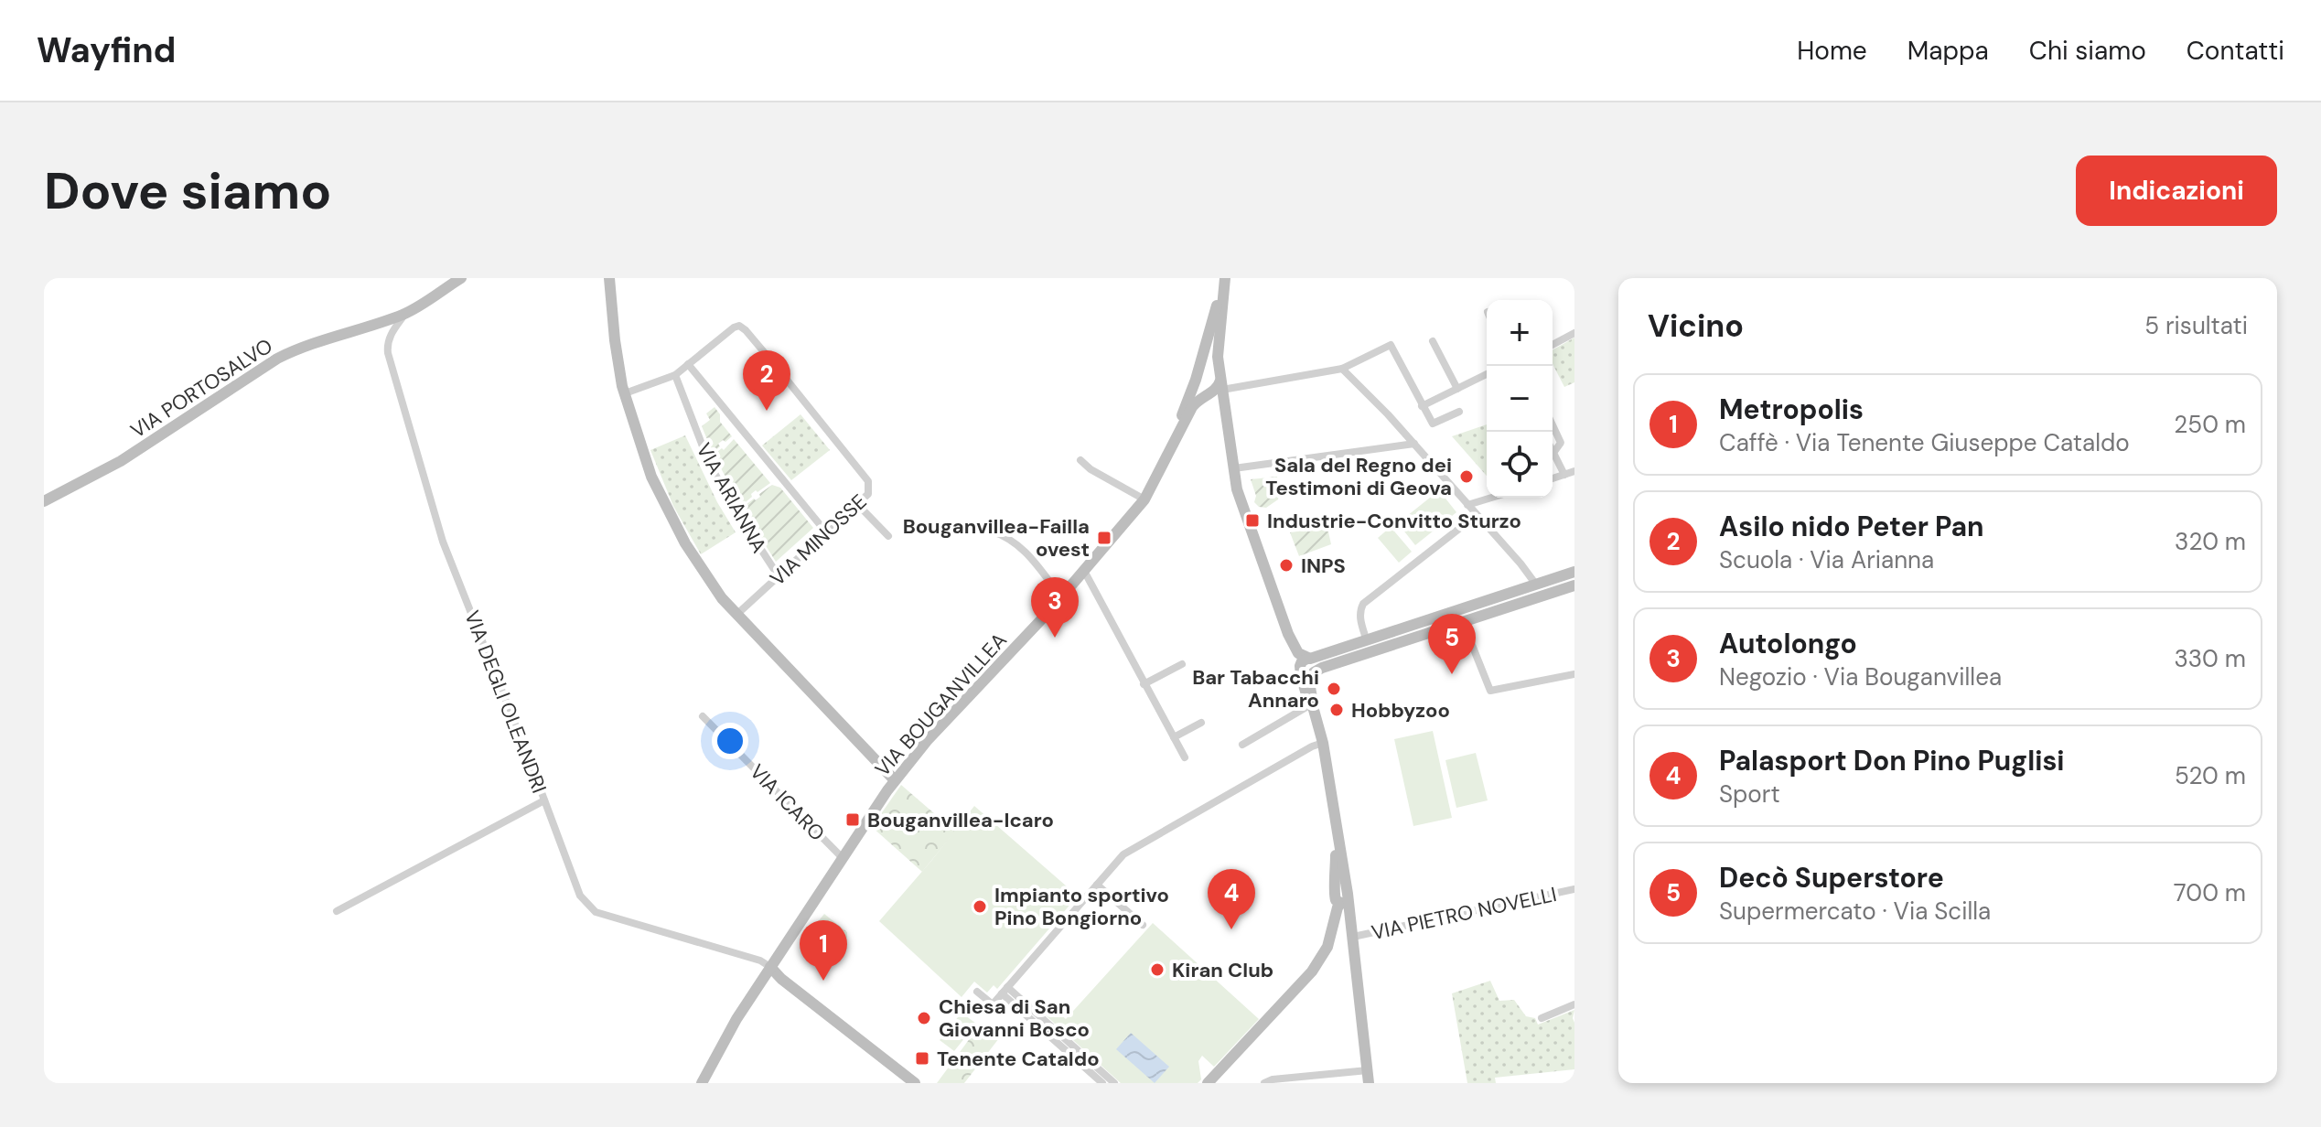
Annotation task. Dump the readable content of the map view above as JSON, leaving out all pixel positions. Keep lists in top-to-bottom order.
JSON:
{
  "streets": {
    "street": [
      "VIA PORTOSALVO",
      "VIA ARIANNA",
      "VIA MINOSSE",
      "VIA DEGLI OLEANDRI",
      "VIA BOUGANVILLEA",
      "VIA ICARO",
      "VIA PIETRO NOVELLI"
    ]
  },
  "crossings": [
    ["VIA PORTOSALVO", "VIA DEGLI OLEANDRI"],
    ["VIA ARIANNA", "VIA MINOSSE"],
    ["VIA DEGLI OLEANDRI", "VIA BOUGANVILLEA"],
    ["VIA BOUGANVILLEA", "VIA ICARO"]
  ],
  "places": {
    "other": [
      "Sala del Regno dei Testimoni di Geova",
      "INPS",
      "Bar Tabacchi Annaro",
      "Hobbyzoo",
      "Impianto sportivo Pino Bongiorno",
      "Kiran Club",
      "Chiesa di San Giovanni Bosco"
    ],
    "transit": [
      "Industrie-Convitto Sturzo",
      "Bouganvillea-Failla ovest",
      "Bouganvillea-Icaro",
      "Tenente Cataldo"
    ]
  },
  "page": {
    "header": "Wayfind",
    "nav": [
      "Home",
      "Mappa",
      "Chi siamo",
      "Contatti"
    ],
    "buttons": "Indicazioni",
    "title": "Dove siamo",
    "heading": ["Vicino", "5 risultati"],
    "map_buttons": ["+", "−"],
    "pins": [
      "2",
      "3",
      "5",
      "4",
      "1"
    ],
    "list": [
      {
        "mark": "1",
        "name": "Metropolis",
        "note": "Caffè · Via Tenente Giuseppe Cataldo",
        "value": "250 m"
      },
      {
        "mark": "2",
        "name": "Asilo nido Peter Pan",
        "note": "Scuola · Via Arianna",
        "value": "320 m"
      },
      {
        "mark": "3",
        "name": "Autolongo",
        "note": "Negozio · Via Bouganvillea",
        "value": "330 m"
      },
      {
        "mark": "4",
        "name": "Palasport Don Pino Puglisi",
        "note": "Sport",
        "value": "520 m"
      },
      {
        "mark": "5",
        "name": "Decò Superstore",
        "note": "Supermercato · Via Scilla",
        "value": "700 m"
      }
    ]
  }
}
